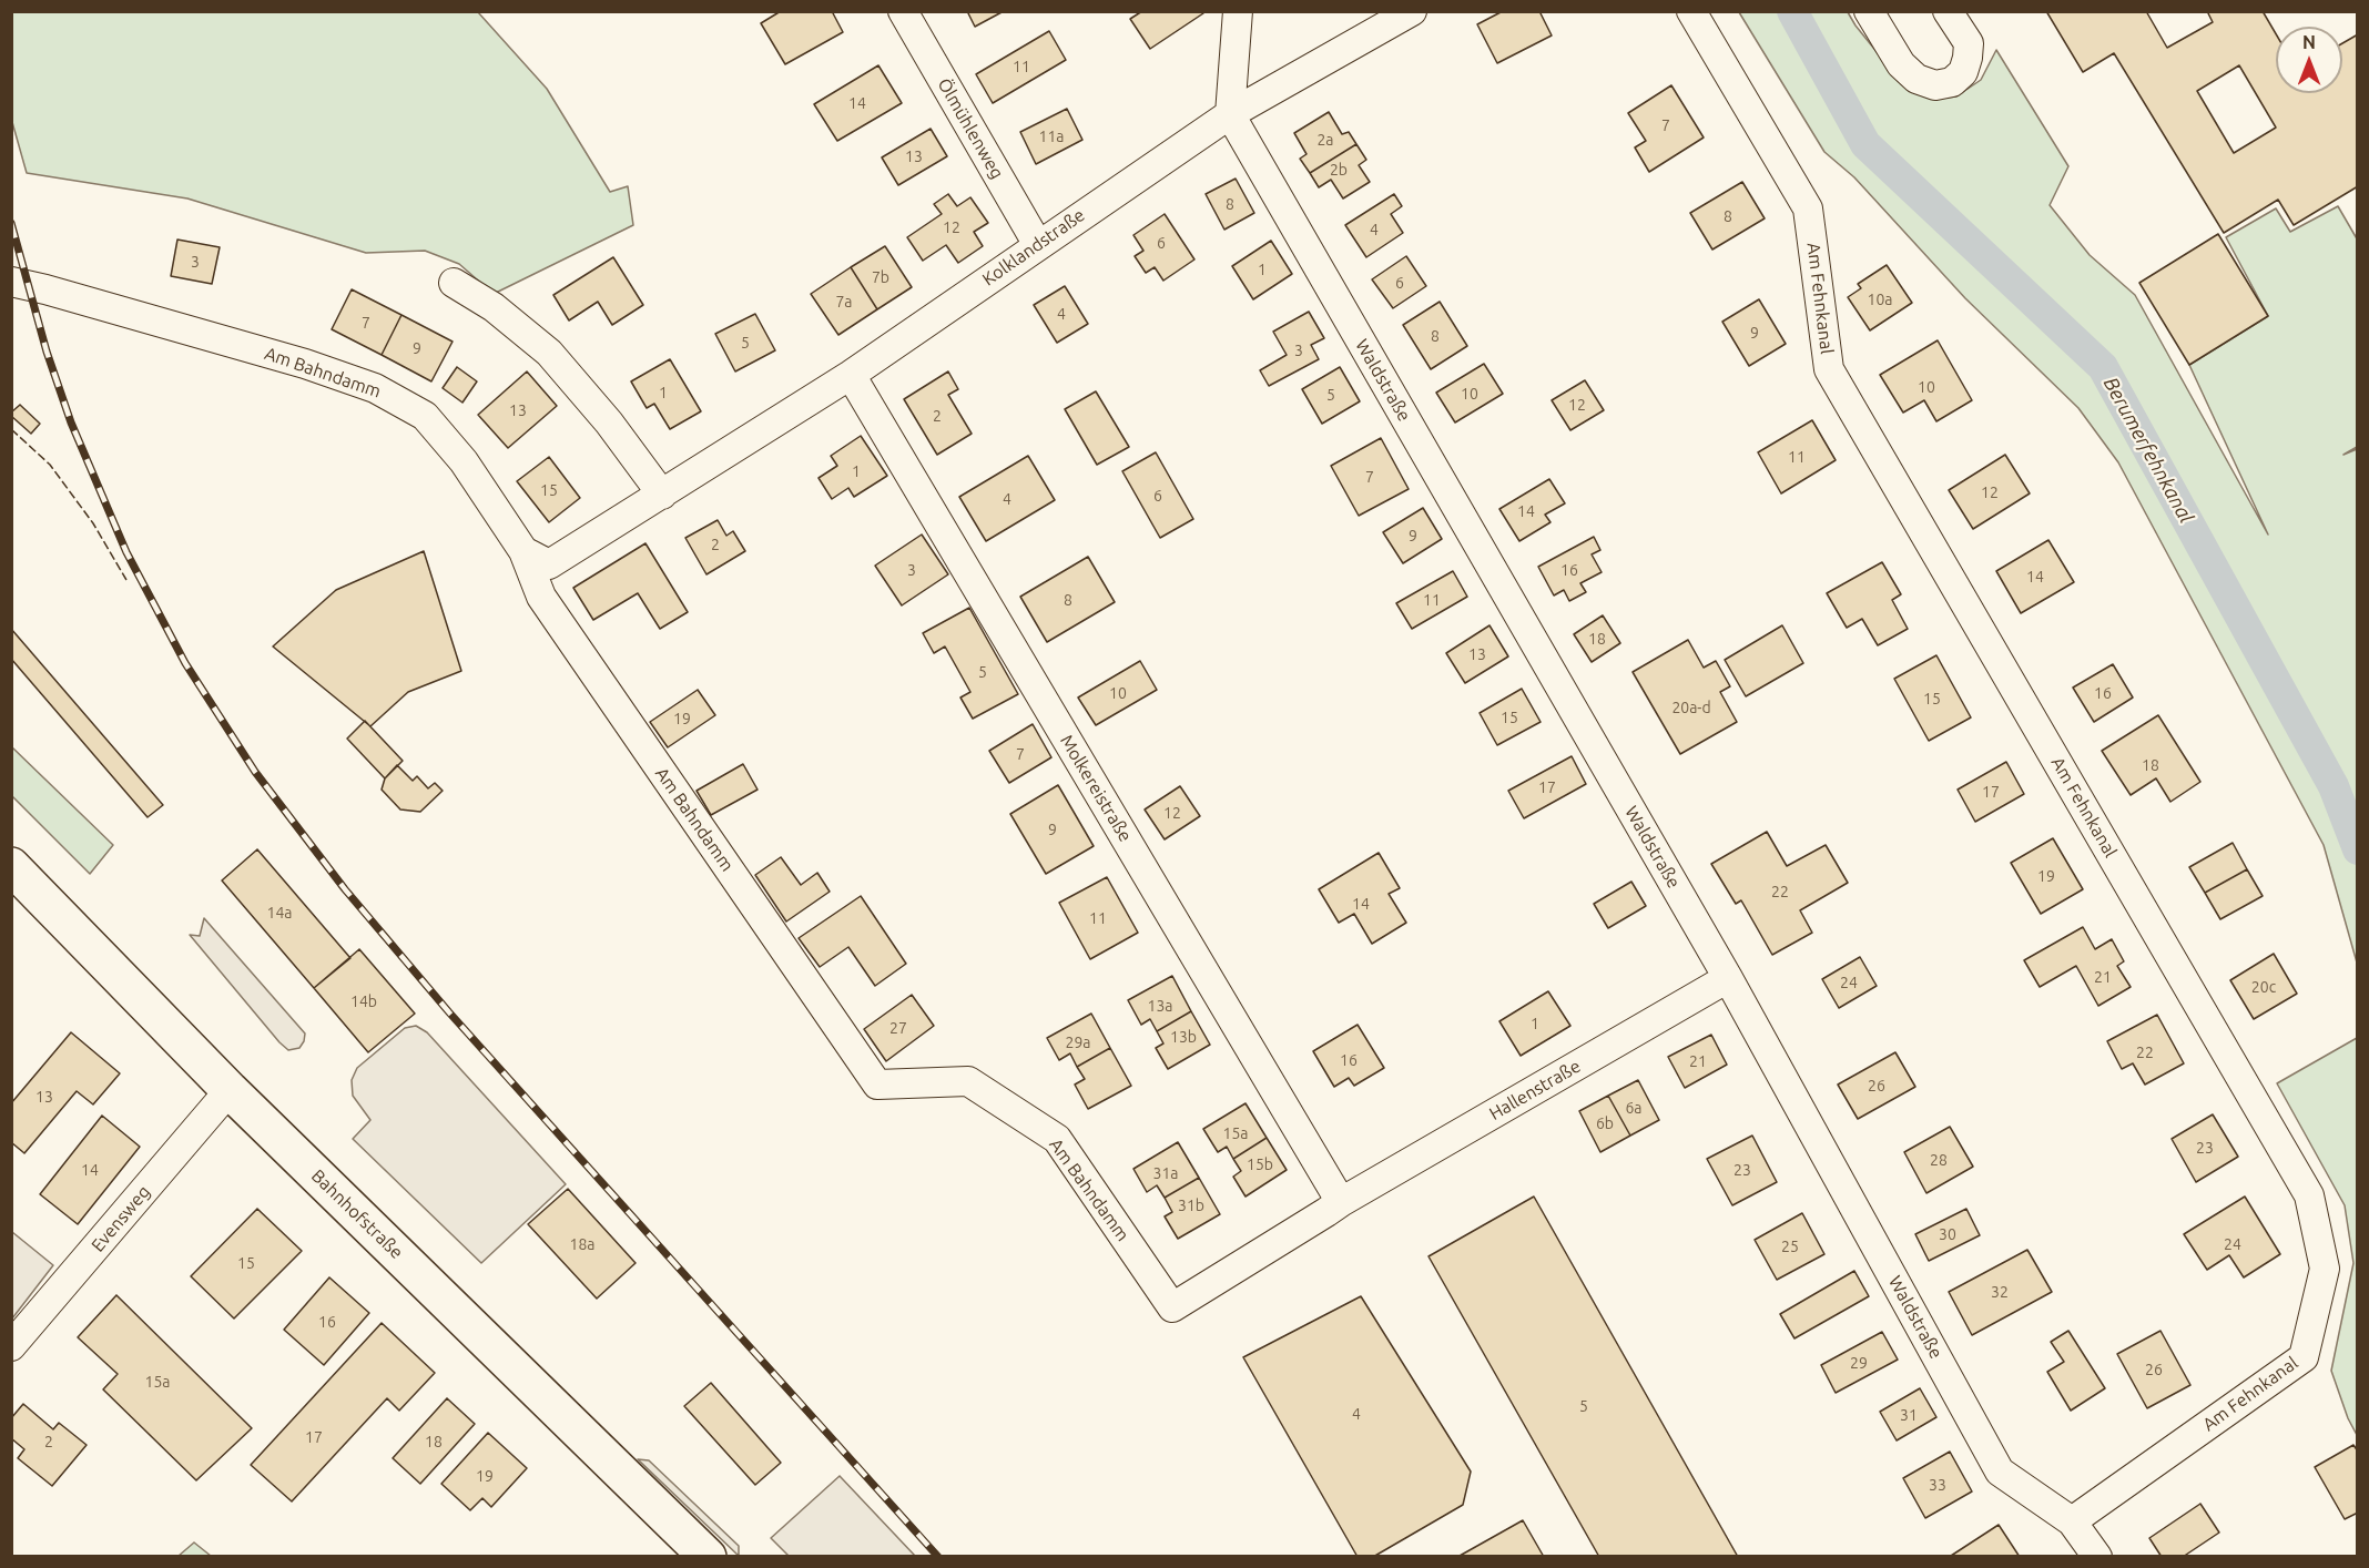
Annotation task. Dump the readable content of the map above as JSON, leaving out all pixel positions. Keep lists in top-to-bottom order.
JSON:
{
  "streets": {
    "main road": ["Bahnhofstraße"],
    "street": [
      "Ölmühlenweg",
      "Kolklandstraße",
      "Am Fehnkanal",
      "Am Bahndamm",
      "Waldstraße",
      "Molkereistraße",
      "Hallenstraße",
      "Evensweg"
    ]
  },
  "crossings": [
    ["Ölmühlenweg", "Kolklandstraße"],
    ["Kolklandstraße", "Am Bahndamm"],
    ["Kolklandstraße", "Waldstraße"],
    ["Kolklandstraße", "Molkereistraße"],
    ["Am Fehnkanal", "Waldstraße"],
    ["Am Bahndamm", "Molkereistraße"],
    ["Am Bahndamm", "Hallenstraße"],
    ["Waldstraße", "Hallenstraße"],
    ["Molkereistraße", "Hallenstraße"],
    ["Bahnhofstraße", "Evensweg"]
  ],
  "water": ["Berumerfehnkanal"],
  "house_numbers": [
    "11",
    "14",
    "7",
    "11a",
    "2a",
    "13",
    "2b",
    "8",
    "8",
    "12",
    "4",
    "6",
    "3",
    "1",
    "7b",
    "6",
    "10a",
    "7a",
    "4",
    "7",
    "9",
    "8",
    "5",
    "9",
    "3",
    "10",
    "1",
    "10",
    "5",
    "12",
    "13",
    "2",
    "11",
    "1",
    "7",
    "15",
    "12",
    "6",
    "4",
    "14",
    "9",
    "2",
    "3",
    "16",
    "14",
    "8",
    "11",
    "18",
    "13",
    "5",
    "10",
    "16",
    "15",
    "20a-d",
    "15",
    "19",
    "7",
    "18",
    "17",
    "17",
    "12",
    "9",
    "19",
    "22",
    "14",
    "14a",
    "11",
    "21",
    "24",
    "20c",
    "14b",
    "13a",
    "1",
    "27",
    "13b",
    "29a",
    "22",
    "16",
    "21",
    "26",
    "13",
    "6a",
    "6b",
    "15a",
    "23",
    "28",
    "15b",
    "14",
    "23",
    "31a",
    "31b",
    "30",
    "18a",
    "24",
    "25",
    "15",
    "32",
    "16",
    "29",
    "26",
    "15a",
    "5",
    "4",
    "31",
    "17",
    "2",
    "18",
    "19",
    "33"
  ],
  "north": "top"
}
